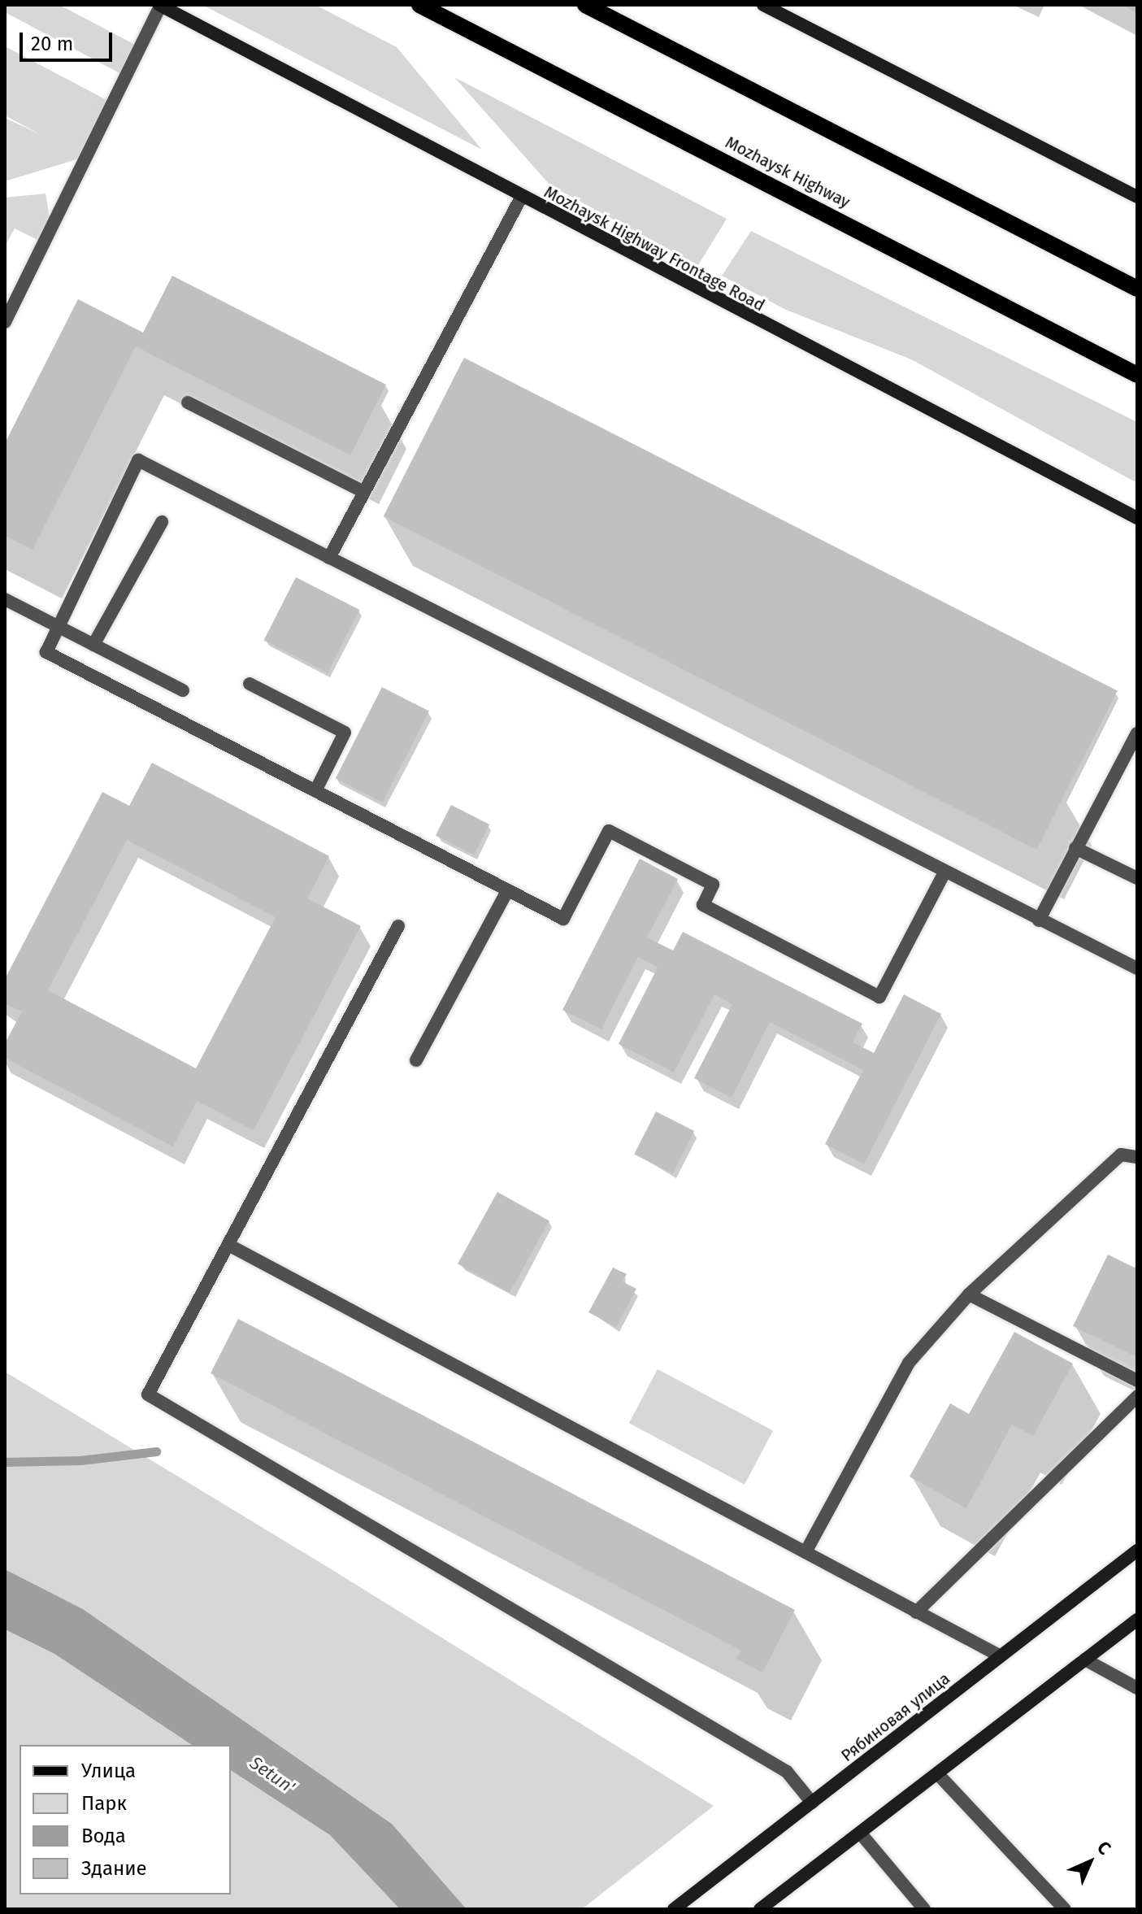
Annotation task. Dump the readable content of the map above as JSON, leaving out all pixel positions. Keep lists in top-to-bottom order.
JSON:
{
  "streets": {
    "main road": ["Mozhaysk Highway", "Mozhaysk Highway Frontage Road", "Рябиновая улица"]
  },
  "water": ["Setun'"],
  "legend": [
    "Улица",
    "Парк",
    "Вода",
    "Здание"
  ],
  "scale_bar": "20 m",
  "north": "top right"
}
